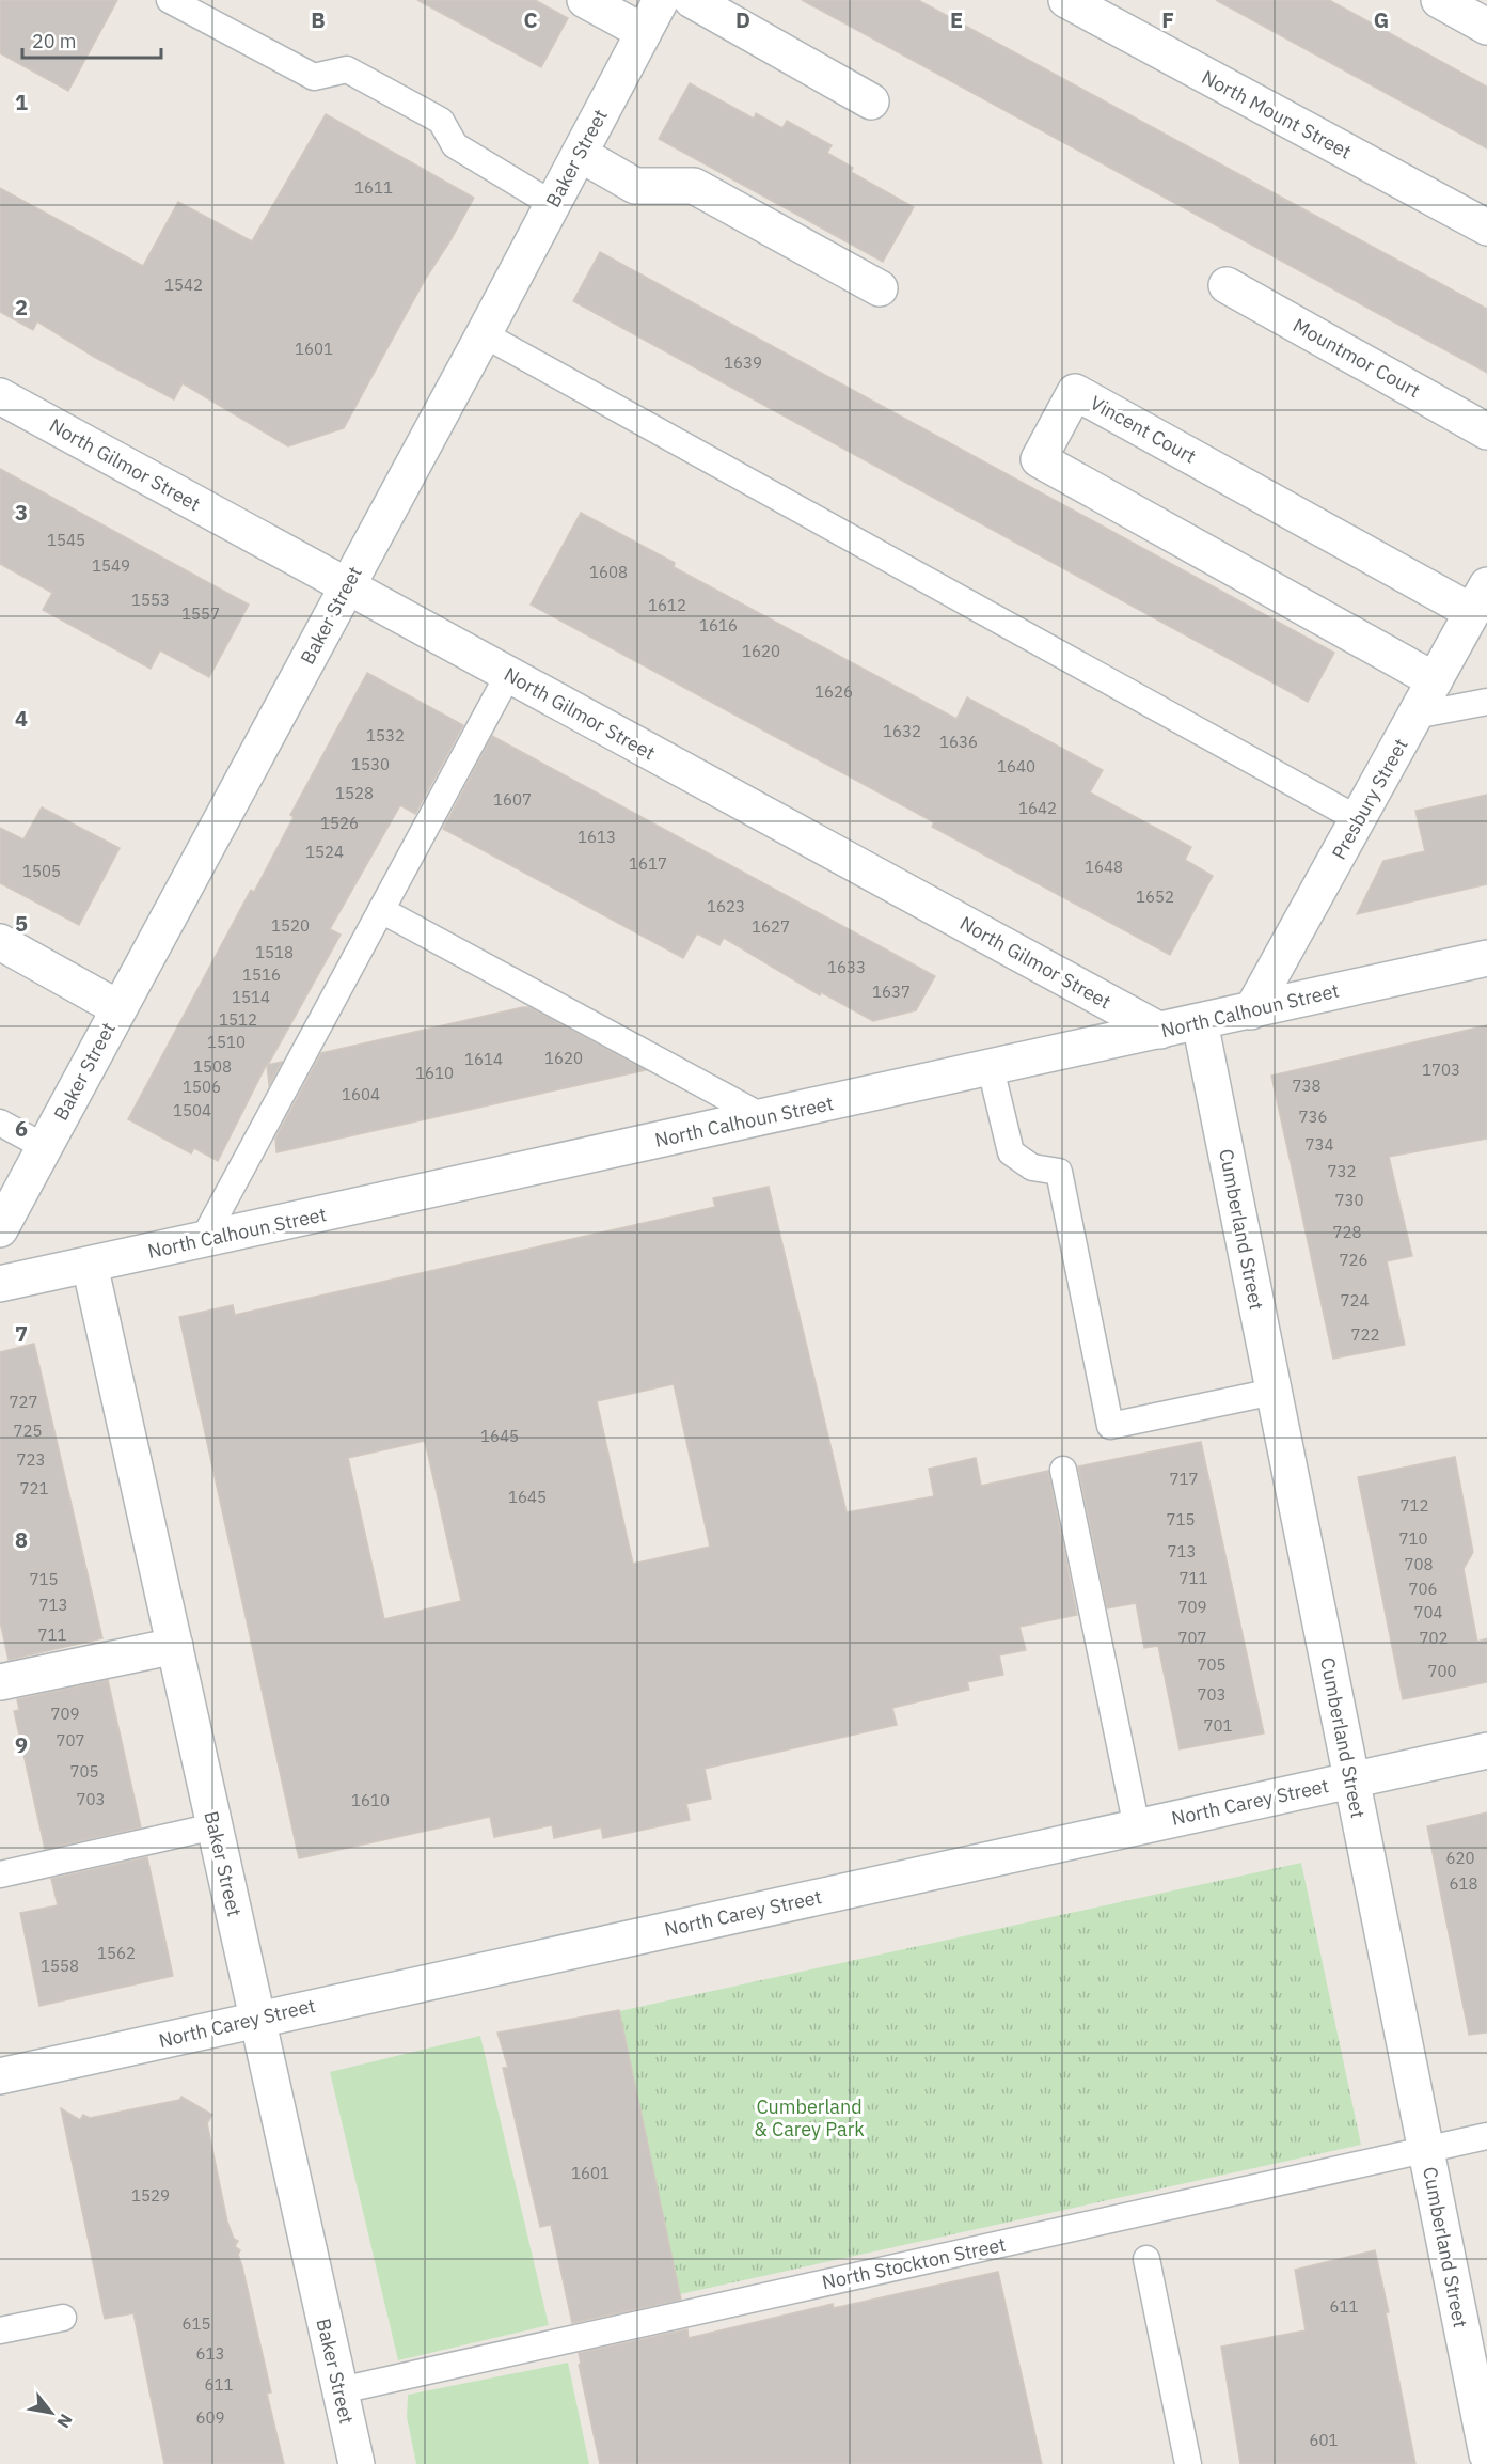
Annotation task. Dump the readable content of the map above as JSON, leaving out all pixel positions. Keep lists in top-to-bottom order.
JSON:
{
  "streets": {
    "street": [
      "North Mount Street",
      "Baker Street",
      "Mountmor Court",
      "Vincent Court",
      "North Gilmor Street",
      "Presbury Street",
      "North Calhoun Street",
      "Cumberland Street",
      "North Carey Street"
    ],
    "lane": ["North Stockton Street"]
  },
  "crossings": [
    ["Baker Street", "North Gilmor Street"],
    ["Baker Street", "North Calhoun Street"],
    ["Baker Street", "North Carey Street"],
    ["Baker Street", "North Stockton Street"],
    ["Vincent Court", "Presbury Street"],
    ["North Gilmor Street", "North Calhoun Street"],
    ["Presbury Street", "North Calhoun Street"],
    ["North Calhoun Street", "Cumberland Street"],
    ["Cumberland Street", "North Carey Street"],
    ["Cumberland Street", "North Stockton Street"]
  ],
  "parks": ["Cumberland & Carey Park"],
  "house_numbers": [
    "1611",
    "1542",
    "1601",
    "1639",
    "1545",
    "1549",
    "1608",
    "1553",
    "1612",
    "1557",
    "1616",
    "1620",
    "1626",
    "1632",
    "1532",
    "1636",
    "1530",
    "1640",
    "1528",
    "1607",
    "1642",
    "1526",
    "1613",
    "1524",
    "1617",
    "1648",
    "1505",
    "1652",
    "1623",
    "1520",
    "1627",
    "1518",
    "1633",
    "1516",
    "1637",
    "1514",
    "1512",
    "1510",
    "1620",
    "1614",
    "1508",
    "1703",
    "1610",
    "738",
    "1506",
    "1604",
    "1504",
    "736",
    "734",
    "732",
    "730",
    "728",
    "726",
    "724",
    "722",
    "727",
    "725",
    "1645",
    "723",
    "717",
    "721",
    "1645",
    "712",
    "715",
    "710",
    "713",
    "708",
    "711",
    "715",
    "706",
    "713",
    "709",
    "704",
    "711",
    "707",
    "702",
    "705",
    "700",
    "703",
    "709",
    "701",
    "707",
    "705",
    "703",
    "1610",
    "620",
    "618",
    "1562",
    "1558",
    "1601",
    "1529",
    "611",
    "615",
    "613",
    "611",
    "609",
    "601"
  ],
  "scale_bar": "20 m",
  "north": "bottom right",
  "grid": {
    "columns": [
      "B",
      "C",
      "D",
      "E",
      "F",
      "G"
    ],
    "rows": [
      "1",
      "2",
      "3",
      "4",
      "5",
      "6",
      "7",
      "8",
      "9"
    ]
  }
}
